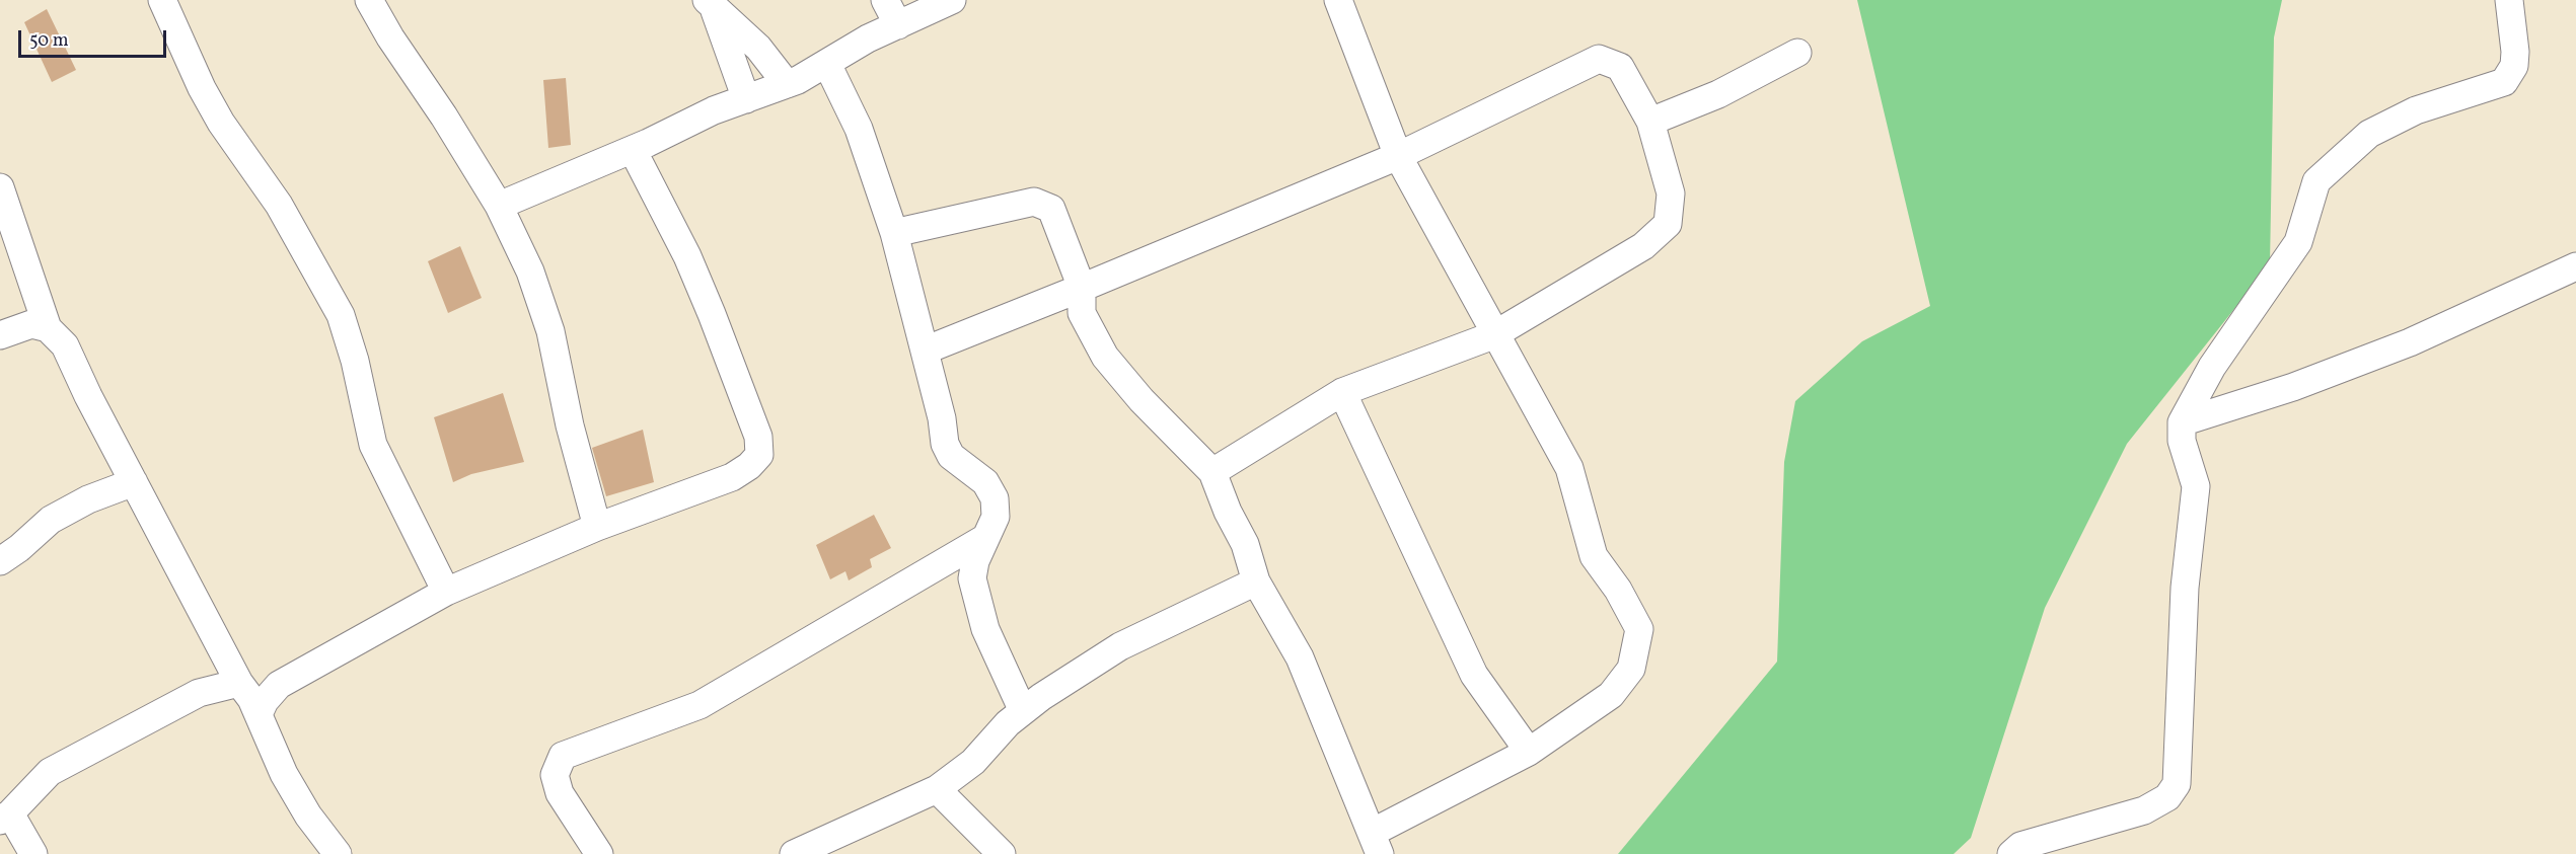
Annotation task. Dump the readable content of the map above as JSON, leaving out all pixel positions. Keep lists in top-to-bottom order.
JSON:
{
  "scale_bar": "50 m"
}
